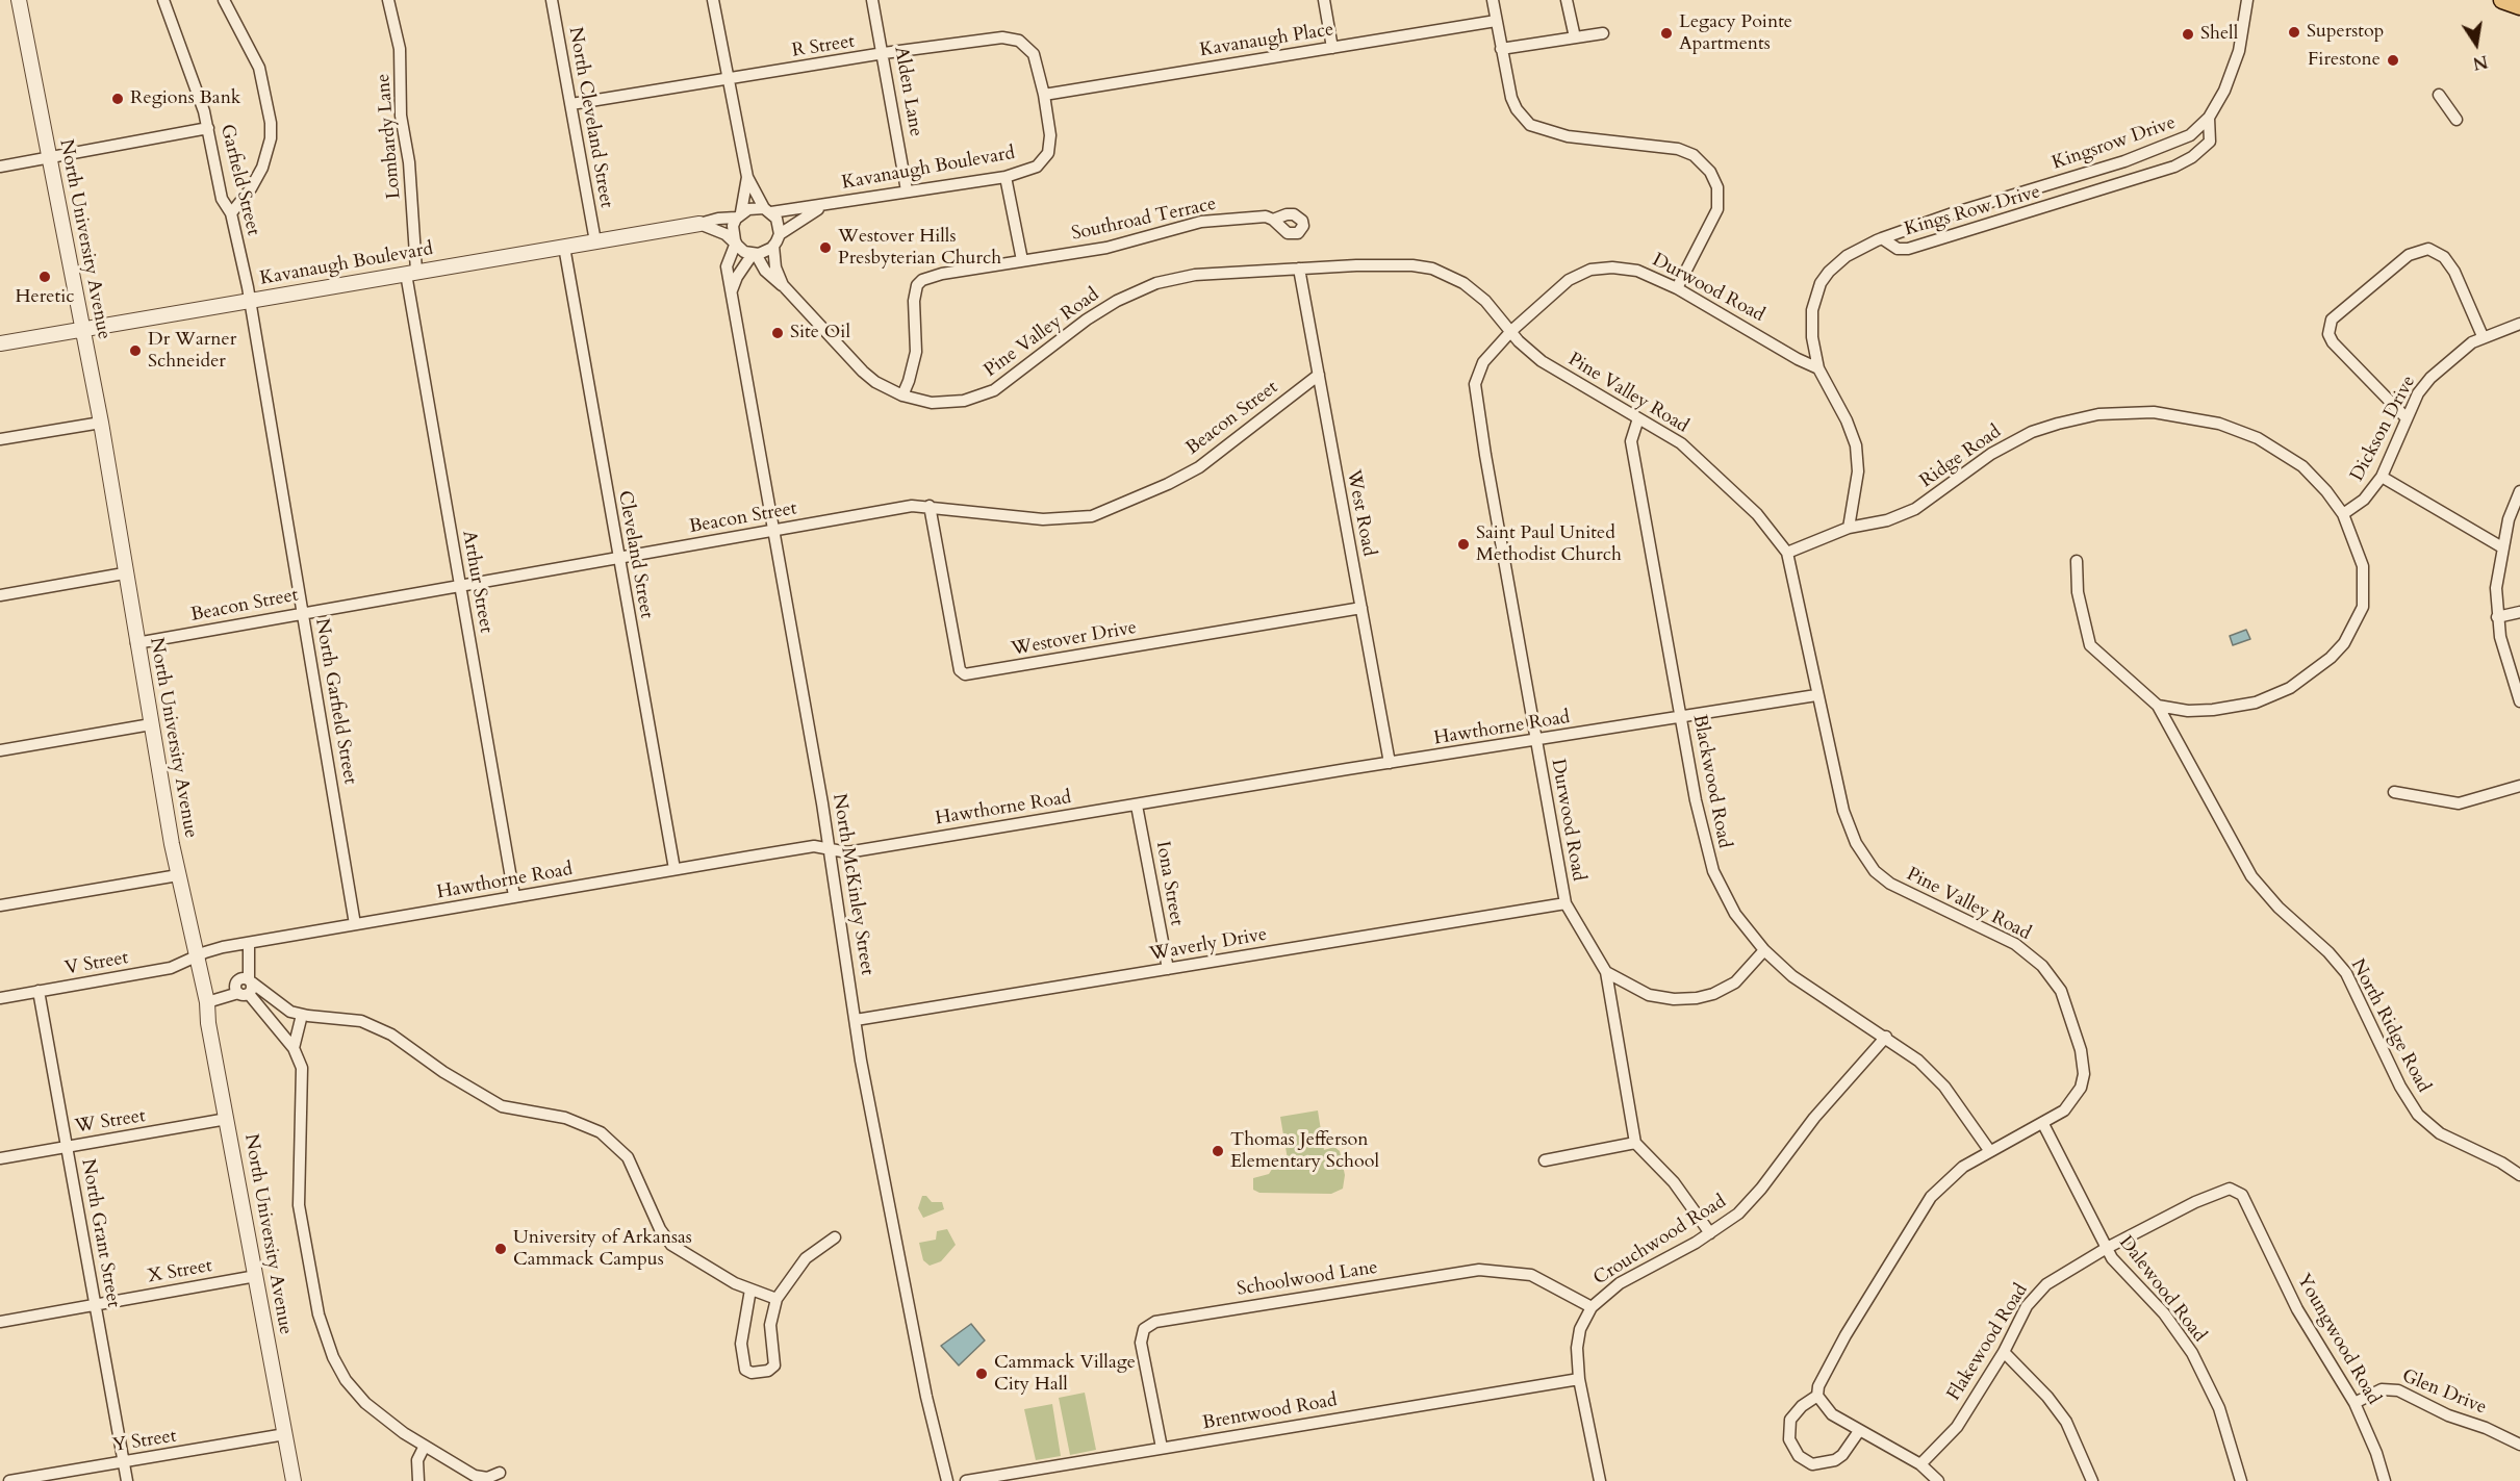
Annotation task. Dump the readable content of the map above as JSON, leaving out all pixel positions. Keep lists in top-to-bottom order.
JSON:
{
  "streets": {
    "street": [
      "Kavanaugh Place",
      "R Street",
      "Alden Lane",
      "North Cleveland Street",
      "Lombardy Lane",
      "Kingsrow Drive",
      "Kavanaugh Boulevard",
      "Garfield Street",
      "Kings Row Drive",
      "Southroad Terrace",
      "North University Avenue",
      "Durwood Road",
      "Pine Valley Road",
      "Beacon Street",
      "Dickson Drive",
      "Ridge Road",
      "West Road",
      "Cleveland Street",
      "Arthur Street",
      "Westover Drive",
      "North Garfield Street",
      "Hawthorne Road",
      "Blackwood Road",
      "Iona Street",
      "North McKinley Street",
      "Waverly Drive",
      "V Street",
      "North Ridge Road",
      "W Street",
      "North Grant Street",
      "Crouchwood Road",
      "X Street",
      "Schoolwood Lane",
      "Dalewood Road",
      "Youngwood Road",
      "Flakewood Road",
      "Glen Drive",
      "Brentwood Road",
      "Y Street"
    ]
  },
  "crossings": [
    ["Kavanaugh Place", "R Street"],
    ["Kavanaugh Place", "Kavanaugh Boulevard"],
    ["R Street", "Alden Lane"],
    ["R Street", "North Cleveland Street"],
    ["R Street", "Kavanaugh Boulevard"],
    ["Alden Lane", "Kavanaugh Boulevard"],
    ["North Cleveland Street", "Kavanaugh Boulevard"],
    ["Lombardy Lane", "Kavanaugh Boulevard"],
    ["Lombardy Lane", "Arthur Street"],
    ["Kingsrow Drive", "Kings Row Drive"],
    ["Kavanaugh Boulevard", "Garfield Street"],
    ["Kavanaugh Boulevard", "North University Avenue"],
    ["Kavanaugh Boulevard", "Pine Valley Road"],
    ["Kavanaugh Boulevard", "Cleveland Street"],
    ["Kavanaugh Boulevard", "Arthur Street"],
    ["Kavanaugh Boulevard", "North Garfield Street"],
    ["Kavanaugh Boulevard", "North McKinley Street"],
    ["Garfield Street", "North Garfield Street"],
    ["Kings Row Drive", "Durwood Road"],
    ["Kings Row Drive", "Ridge Road"],
    ["Southroad Terrace", "Pine Valley Road"],
    ["North University Avenue", "Beacon Street"],
    ["North University Avenue", "Hawthorne Road"],
    ["North University Avenue", "V Street"],
    ["North University Avenue", "W Street"],
    ["North University Avenue", "X Street"],
    ["North University Avenue", "Y Street"],
    ["Durwood Road", "Pine Valley Road"],
    ["Durwood Road", "Hawthorne Road"],
    ["Durwood Road", "Waverly Drive"],
    ["Pine Valley Road", "Ridge Road"],
    ["Pine Valley Road", "West Road"],
    ["Pine Valley Road", "Hawthorne Road"],
    ["Pine Valley Road", "Blackwood Road"],
    ["Pine Valley Road", "North McKinley Street"],
    ["Pine Valley Road", "Dalewood Road"],
    ["Beacon Street", "West Road"],
    ["Beacon Street", "Cleveland Street"],
    ["Beacon Street", "Arthur Street"],
    ["Beacon Street", "Westover Drive"],
    ["Beacon Street", "North Garfield Street"],
    ["Beacon Street", "North McKinley Street"],
    ["Dickson Drive", "Ridge Road"],
    ["Ridge Road", "North Ridge Road"],
    ["West Road", "Westover Drive"],
    ["West Road", "Hawthorne Road"],
    ["Cleveland Street", "Hawthorne Road"],
    ["Arthur Street", "Hawthorne Road"],
    ["North Garfield Street", "Hawthorne Road"],
    ["Hawthorne Road", "Blackwood Road"],
    ["Hawthorne Road", "Iona Street"],
    ["Hawthorne Road", "North McKinley Street"],
    ["Hawthorne Road", "V Street"],
    ["Blackwood Road", "Crouchwood Road"],
    ["Iona Street", "Waverly Drive"],
    ["North McKinley Street", "Waverly Drive"],
    ["V Street", "North Grant Street"],
    ["W Street", "North Grant Street"],
    ["North Grant Street", "X Street"],
    ["North Grant Street", "Y Street"],
    ["Crouchwood Road", "Schoolwood Lane"],
    ["Crouchwood Road", "Brentwood Road"],
    ["Schoolwood Lane", "Brentwood Road"],
    ["Dalewood Road", "Flakewood Road"],
    ["Youngwood Road", "Flakewood Road"],
    ["Youngwood Road", "Glen Drive"]
  ],
  "places": [
    "Superstop",
    "Legacy Pointe Apartments",
    "Shell",
    "Firestone",
    "Regions Bank",
    "Westover Hills Presbyterian Church",
    "Heretic",
    "Site Oil",
    "Dr Warner Schneider",
    "Saint Paul United Methodist Church",
    "Thomas Jefferson Elementary School",
    "University of Arkansas Cammack Campus",
    "Cammack Village City Hall"
  ],
  "north": "bottom"
}
